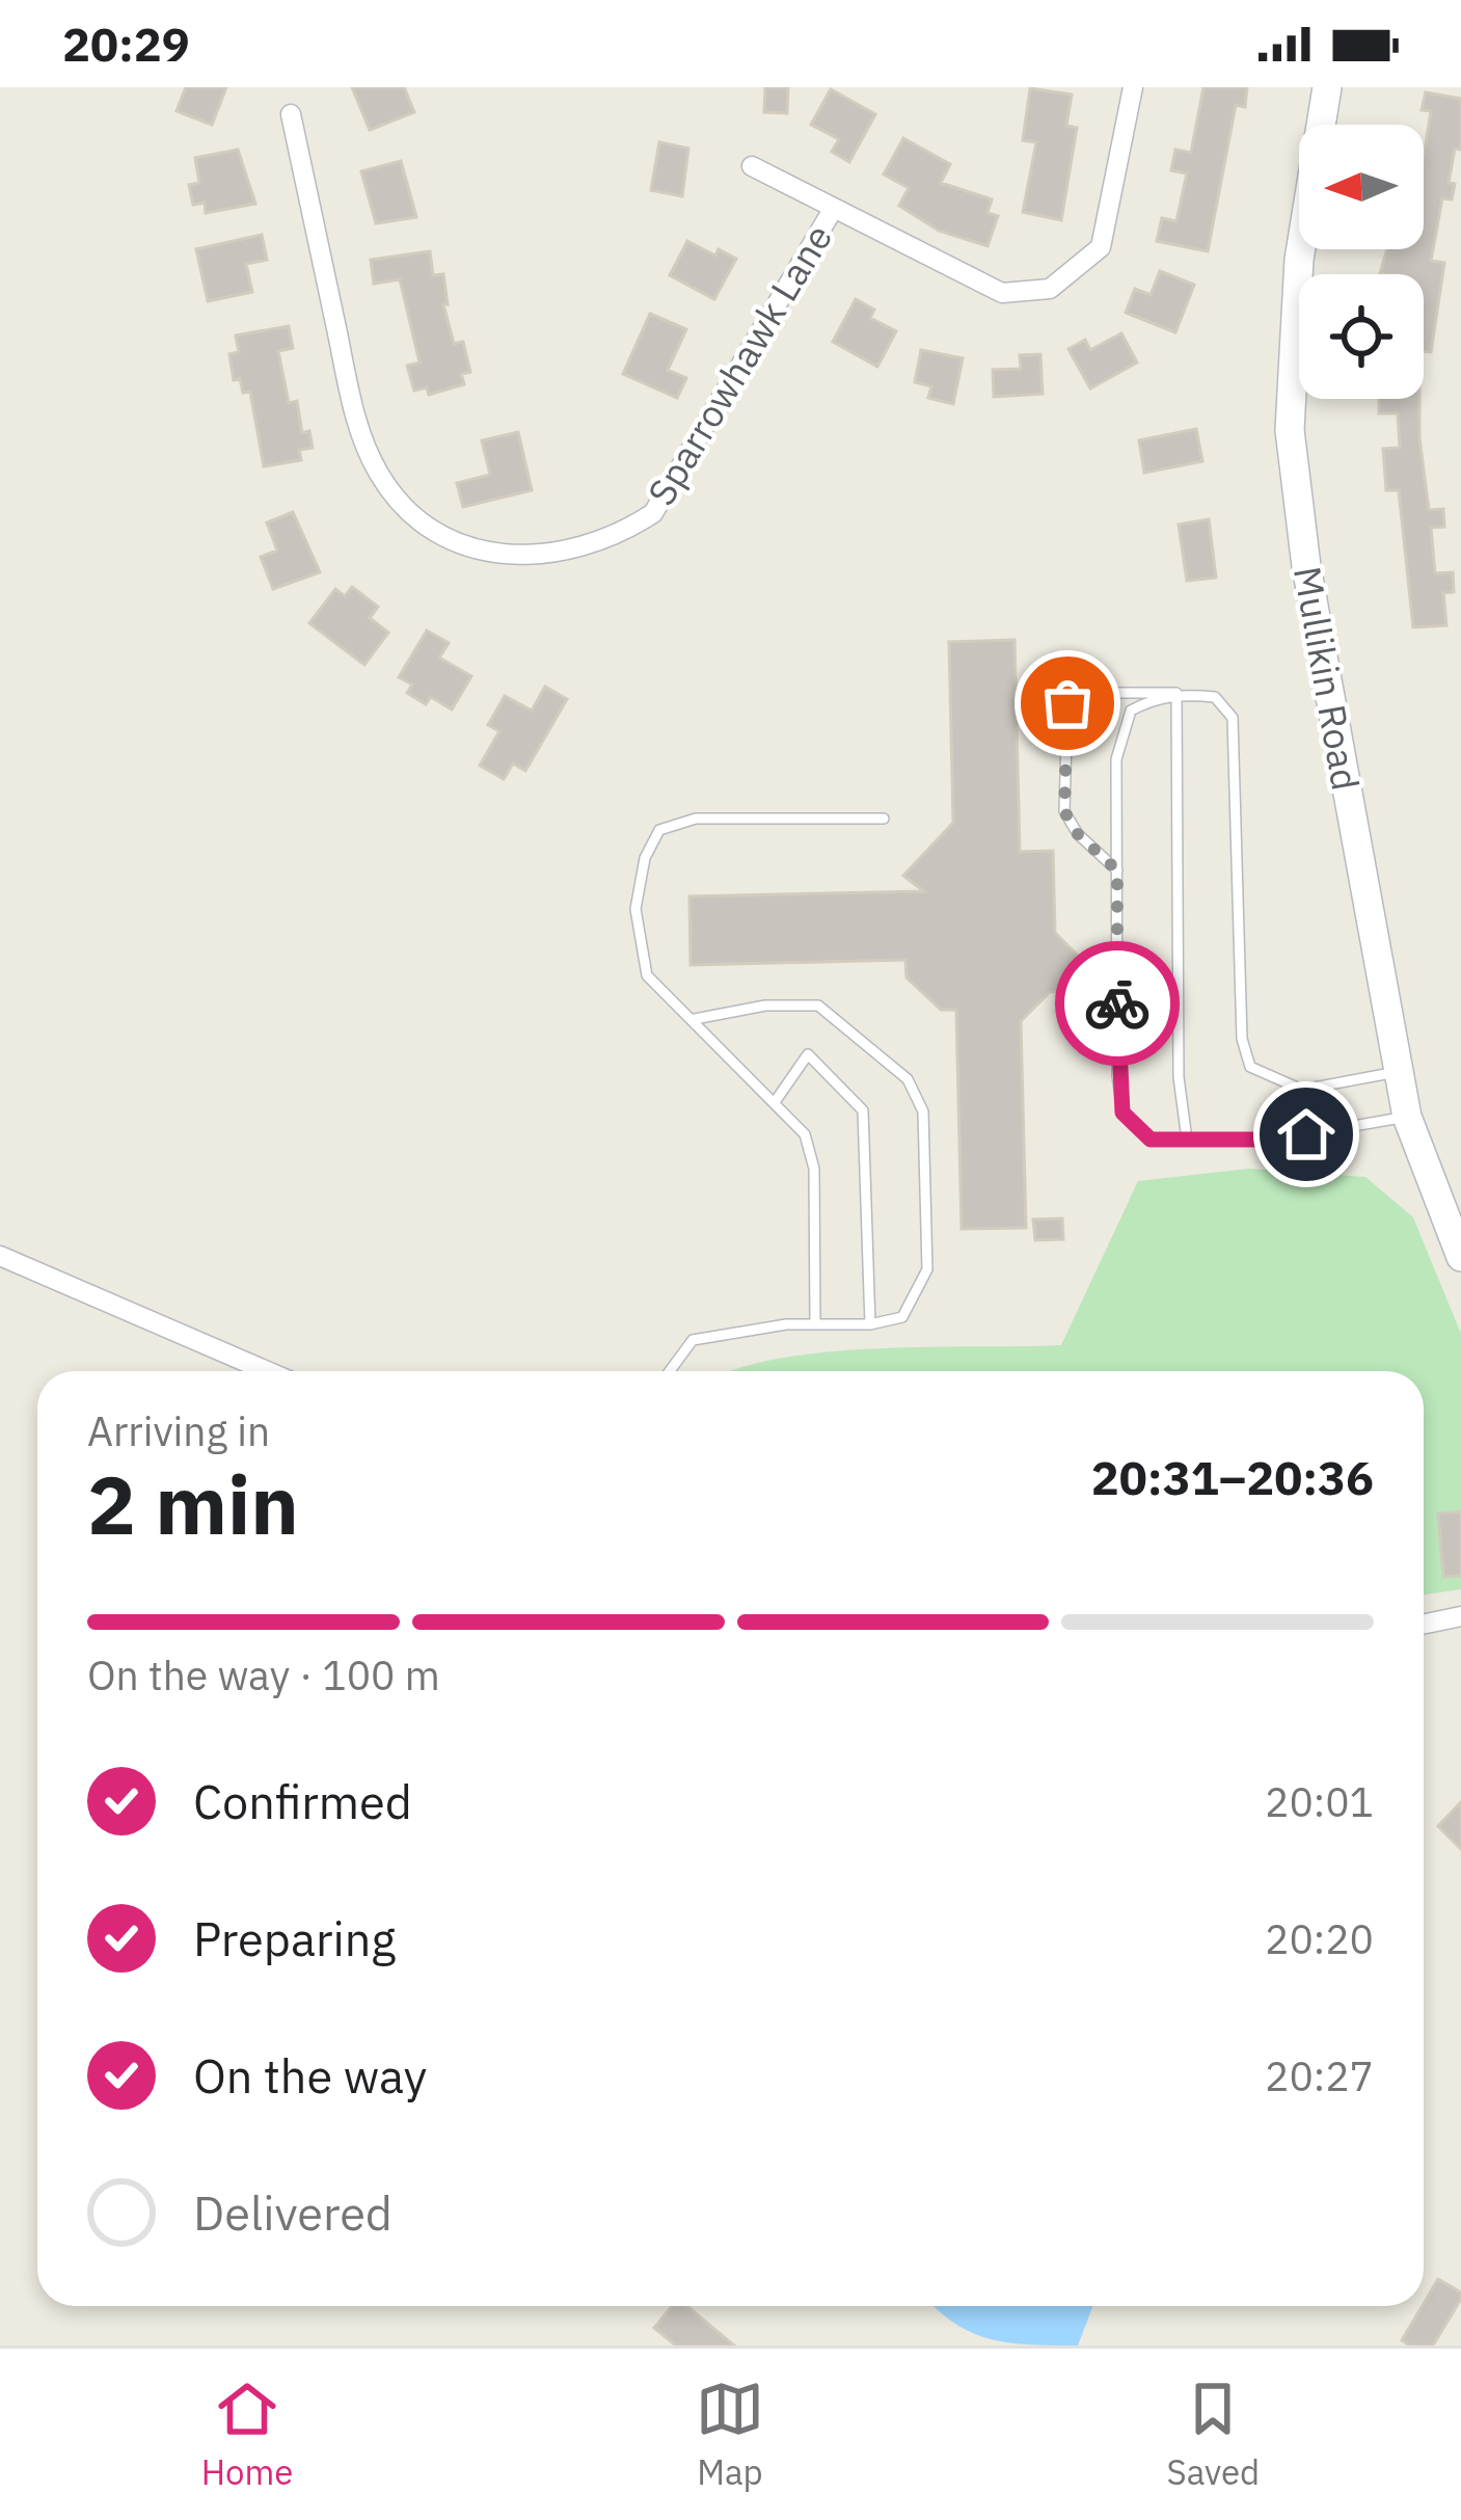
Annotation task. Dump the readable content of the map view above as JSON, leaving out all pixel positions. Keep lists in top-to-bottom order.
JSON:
{
  "streets": {
    "street": ["Sparrowhawk Lane", "Mullikin Road"]
  },
  "north": "left",
  "page": {
    "status": "20:29",
    "heading": ["2 min", "Arriving in", "20:31–20:36"],
    "bar": "On the way · 100 m",
    "list": [
      ["Confirmed", "20:01"],
      ["Preparing", "20:20"],
      ["On the way", "20:27"],
      "Delivered"
    ],
    "tabs": ["Home", "Map", "Saved"]
  }
}
